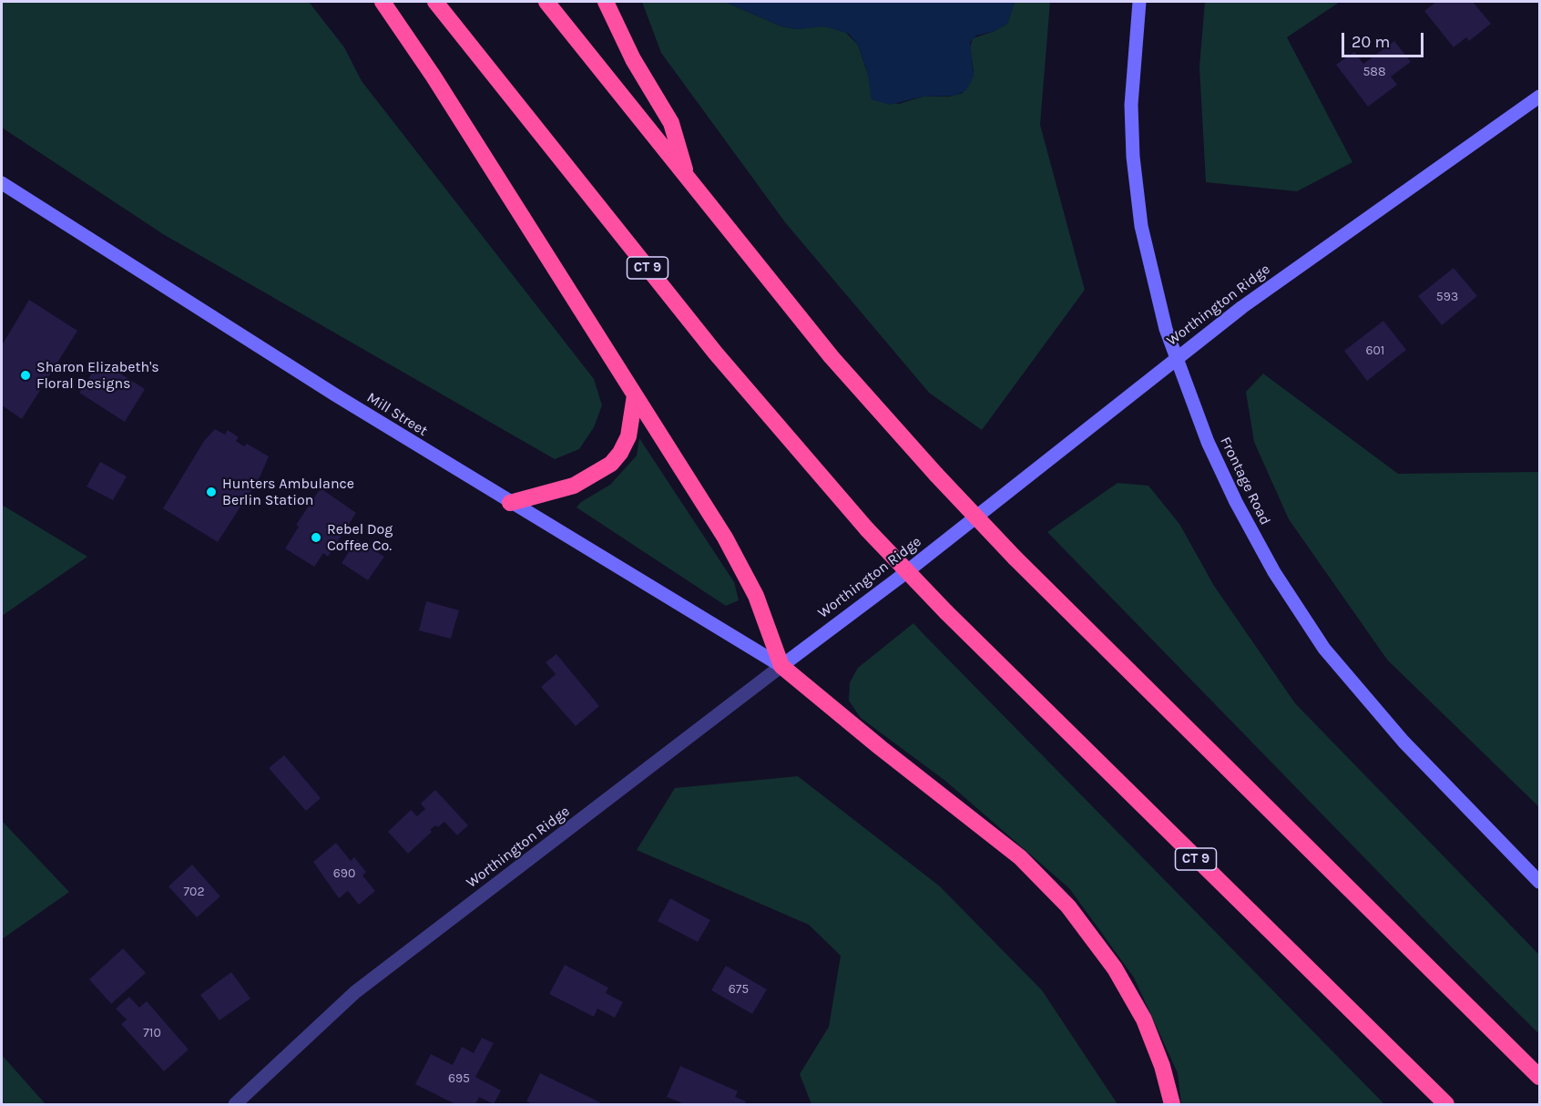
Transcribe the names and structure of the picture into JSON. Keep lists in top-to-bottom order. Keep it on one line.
{"streets":{"highway":["CT 9"],"main road":["Worthington Ridge","Mill Street","Frontage Road"]},"crossings":[["Worthington Ridge","Mill Street"],["Worthington Ridge","Frontage Road"]],"places":["Sharon Elizabeth's Floral Designs","Hunters Ambulance Berlin Station","Rebel Dog Coffee Co."],"house_numbers":["588","593","601","690","702","675","710","695"],"scale_bar":"20 m"}
